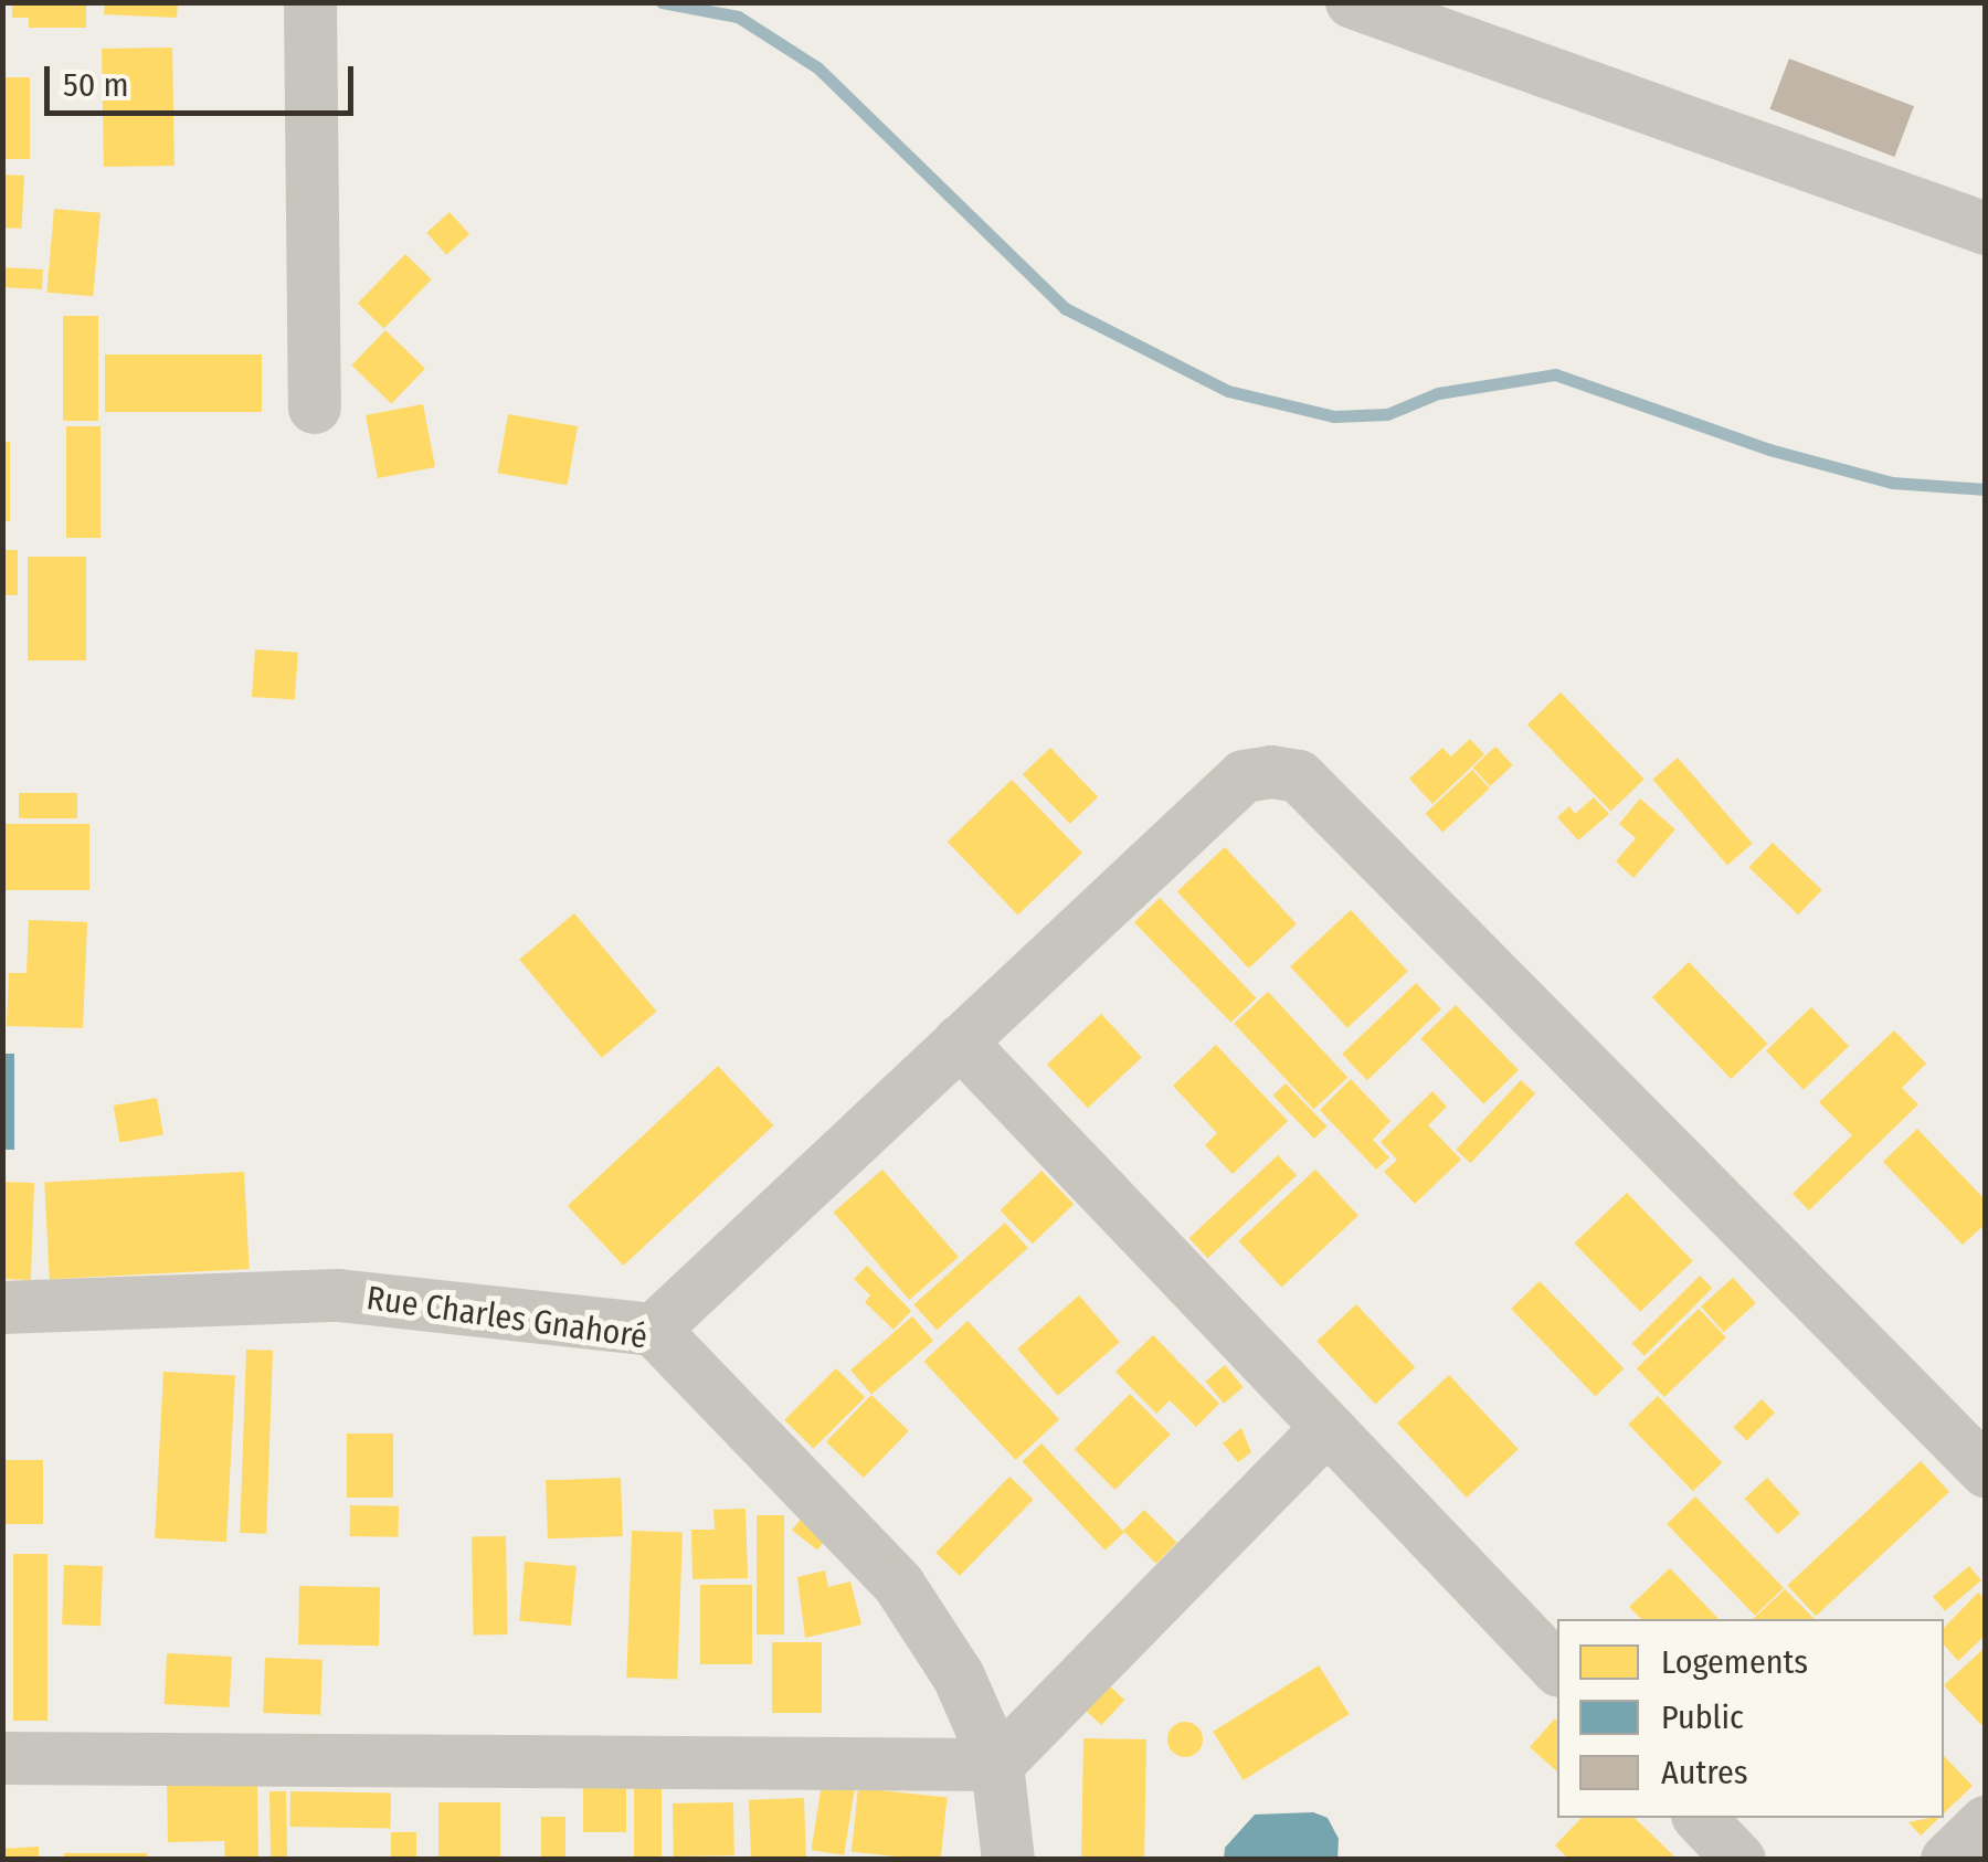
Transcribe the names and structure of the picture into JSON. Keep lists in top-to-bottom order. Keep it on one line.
{"streets":{"street":["Rue Charles Gnahoré"]},"legend":["Logements","Public","Autres"],"scale_bar":"50 m"}
